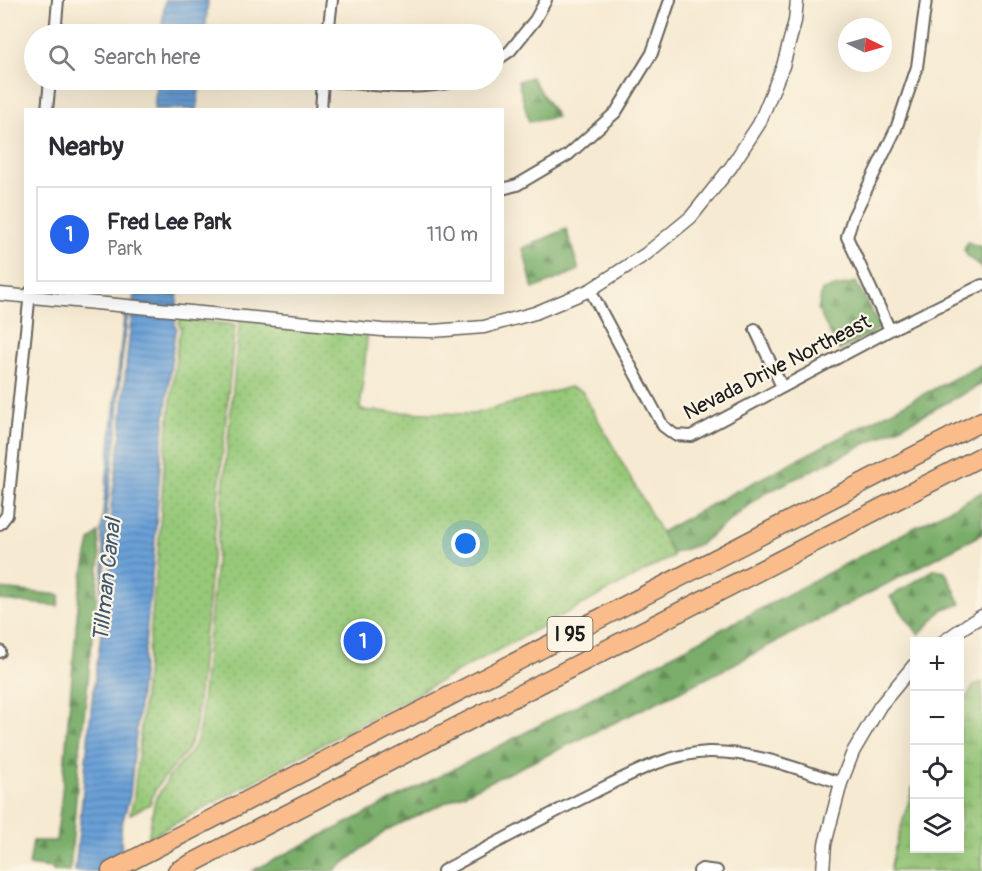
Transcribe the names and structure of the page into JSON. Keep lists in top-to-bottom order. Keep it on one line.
{"streets":{"highway":["I 95"],"street":["Nevada Drive Northeast"]},"water":["Tillman Canal"],"north":"right","page":{"search":"Search here","heading":"Nearby","list":[{"mark":"1","name":"Fred Lee Park","note":"Park","value":"110 m"}],"pins":"1","map_buttons":["+","−"]}}
